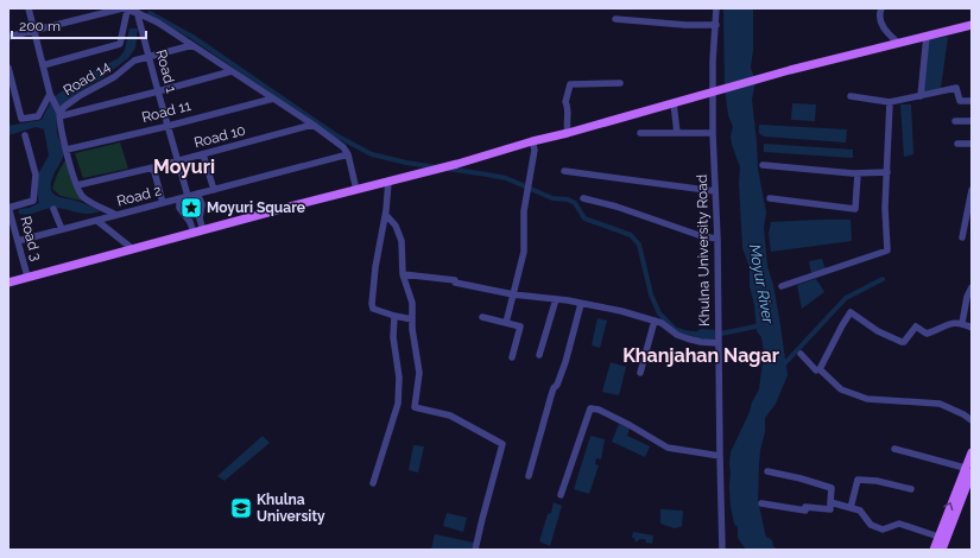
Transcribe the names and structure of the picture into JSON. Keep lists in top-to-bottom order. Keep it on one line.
{"streets":{"street":["Road 1","Road 14","Road 11","Road 10","Road 2","Road 3","Khulna University Road"]},"crossings":[["Road 1","Road 14"],["Road 1","Road 11"],["Road 1","Road 10"],["Road 1","Road 2"],["Road 14","Road 11"],["Road 14","Road 10"],["Road 14","Road 2"],["Road 2","Road 3"]],"districts":["Moyuri","Khanjahan Nagar"],"water":["Moyur River"],"places":{"place":["Moyuri Square"],"school or university":["Khulna University"]},"scale_bar":"200 m"}
